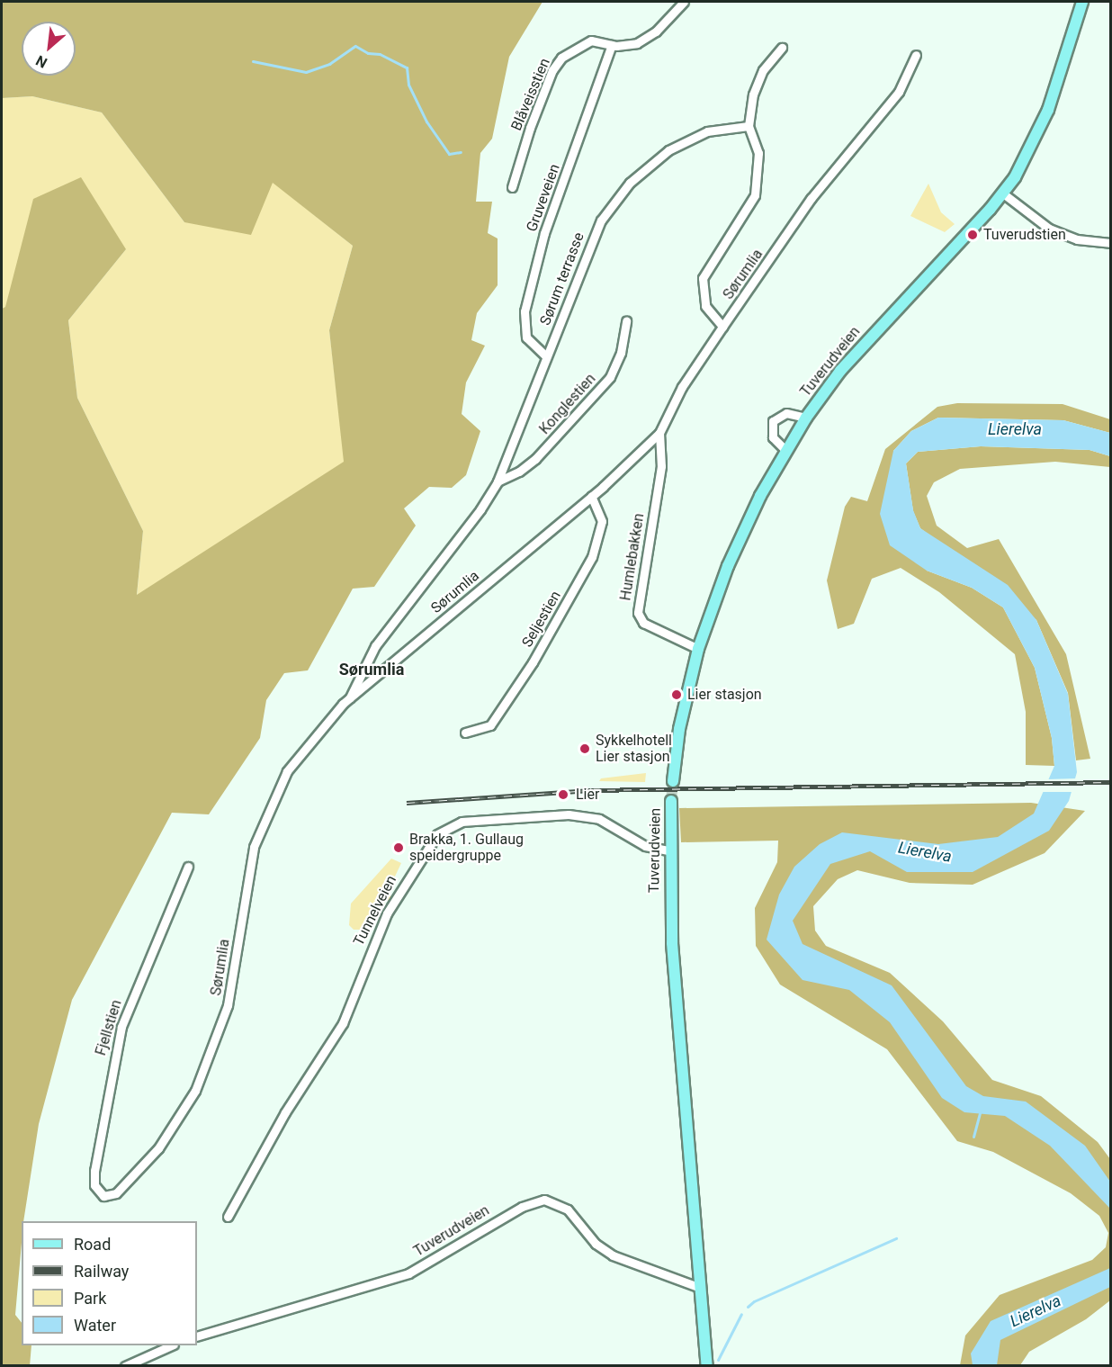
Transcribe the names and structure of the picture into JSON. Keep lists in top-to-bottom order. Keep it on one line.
{"streets":{"main road":["Tuverudveien"],"street":["Blåveisstien","Gruveveien","Sørumlia","Sørum terrasse","Konglestien","Humlebakken","Seljestien","Tunnelveien","Fjellstien"]},"crossings":[["Blåveisstien","Gruveveien"],["Gruveveien","Sørum terrasse"],["Sørumlia","Sørum terrasse"],["Sørumlia","Humlebakken"],["Sørumlia","Seljestien"],["Sørumlia","Fjellstien"],["Sørum terrasse","Konglestien"],["Tuverudveien","Humlebakken"],["Tuverudveien","Tunnelveien"]],"districts":["Sørumlia"],"water":["Lierelva"],"places":["Tuverudstien","Lier stasjon","Sykkelhotell Lier stasjon","Lier","Brakka, 1. Gullaug speidergruppe"],"legend":["Road","Railway","Park","Water"],"north":"bottom left"}
